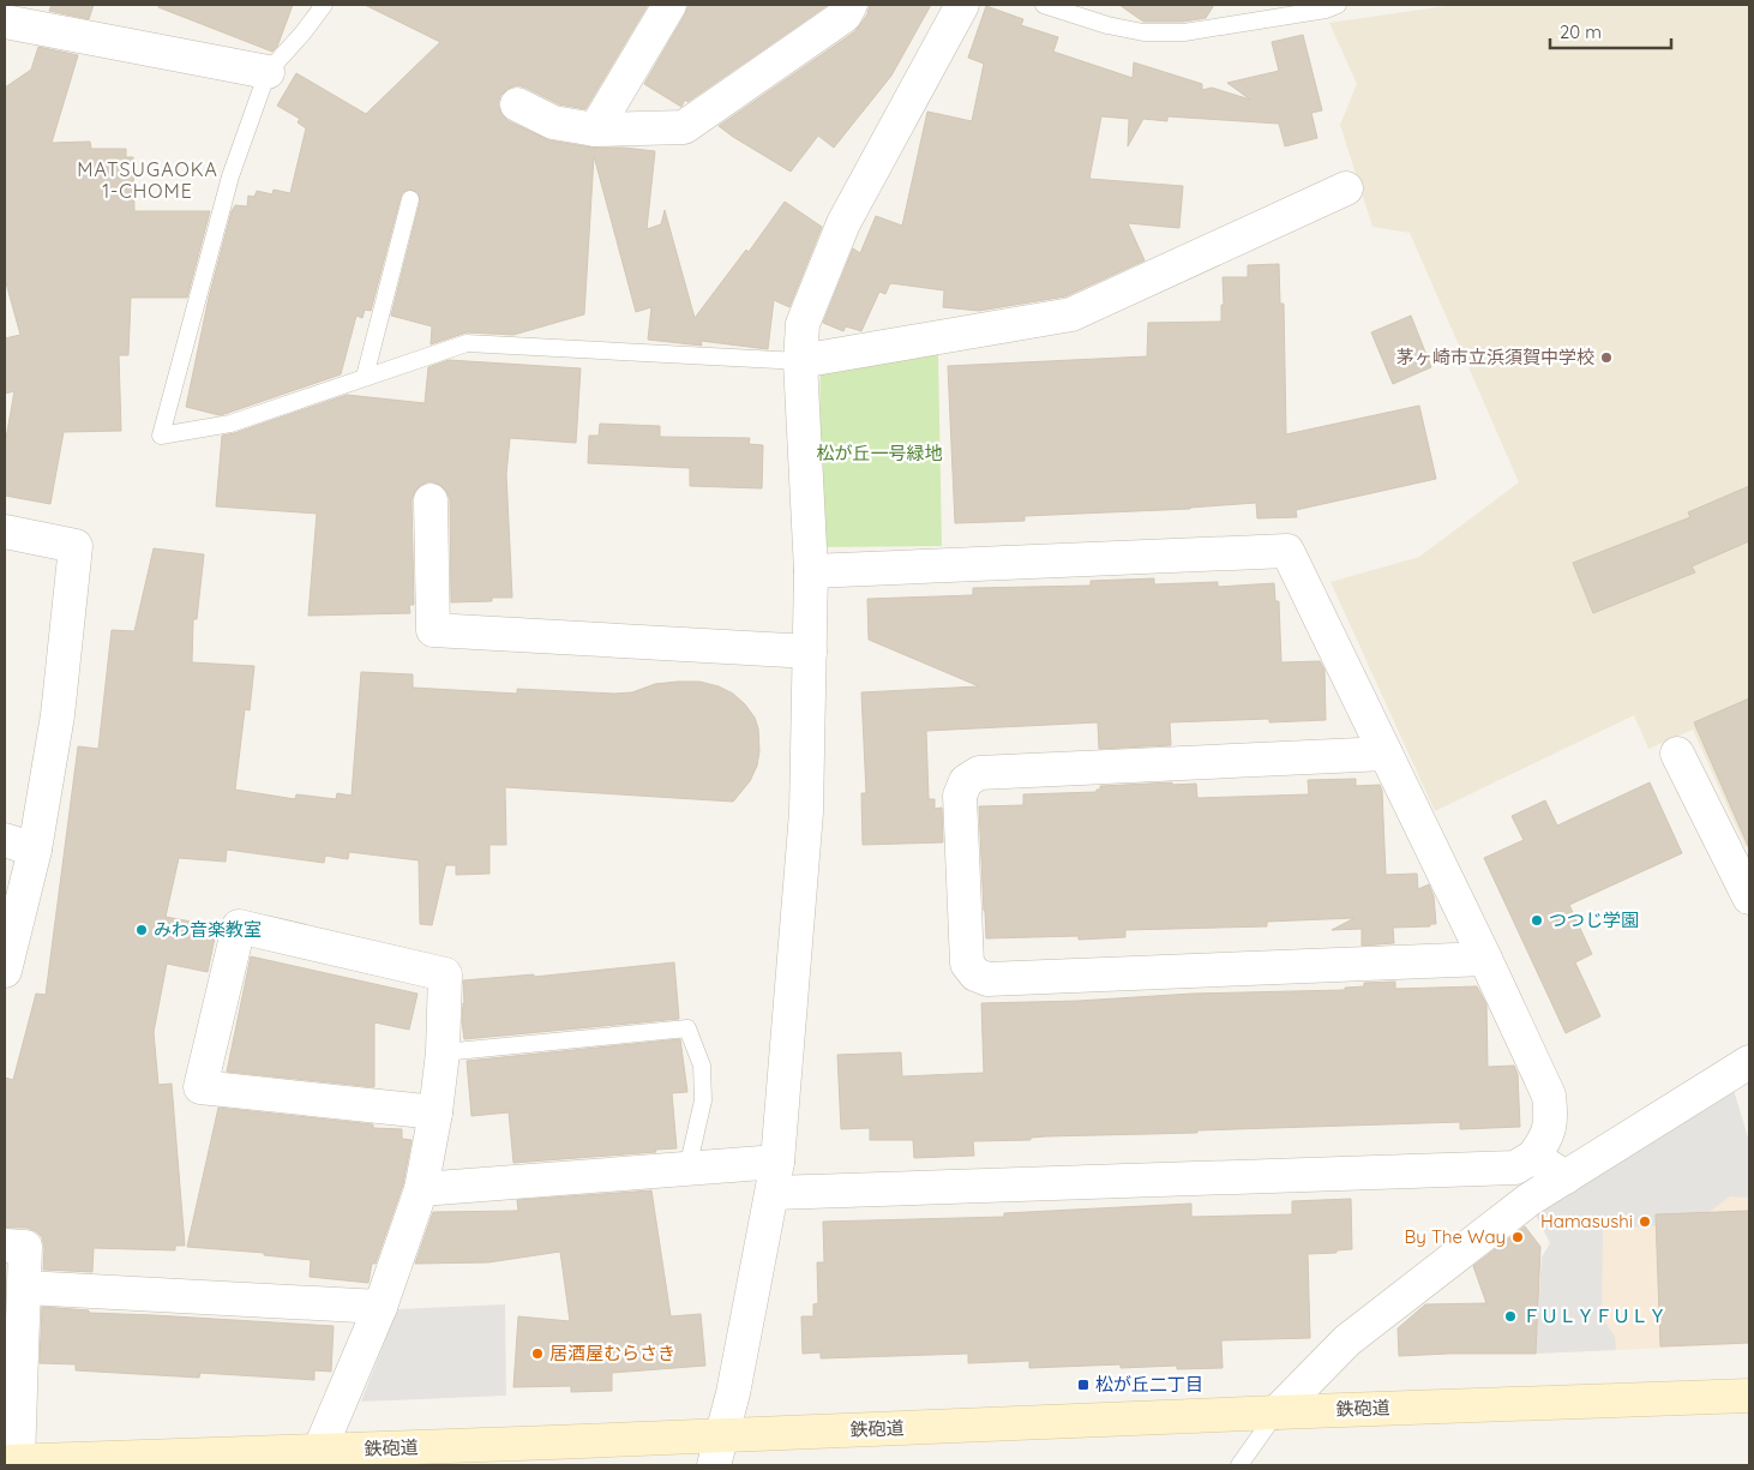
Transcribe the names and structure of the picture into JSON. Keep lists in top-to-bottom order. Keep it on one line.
{"streets":{"street":["鉄砲道"]},"districts":["MATSUGAOKA 1-CHOME"],"parks":["松が丘一号緑地"],"places":{"other":["茅ヶ崎市立浜須賀中学校","つつじ学園","みわ音楽教室","Hamasushi","By The Way","ＦＵＬＹＦＵＬＹ","居酒屋むらさき"],"transit":["松が丘二丁目"]},"scale_bar":"20 m"}
